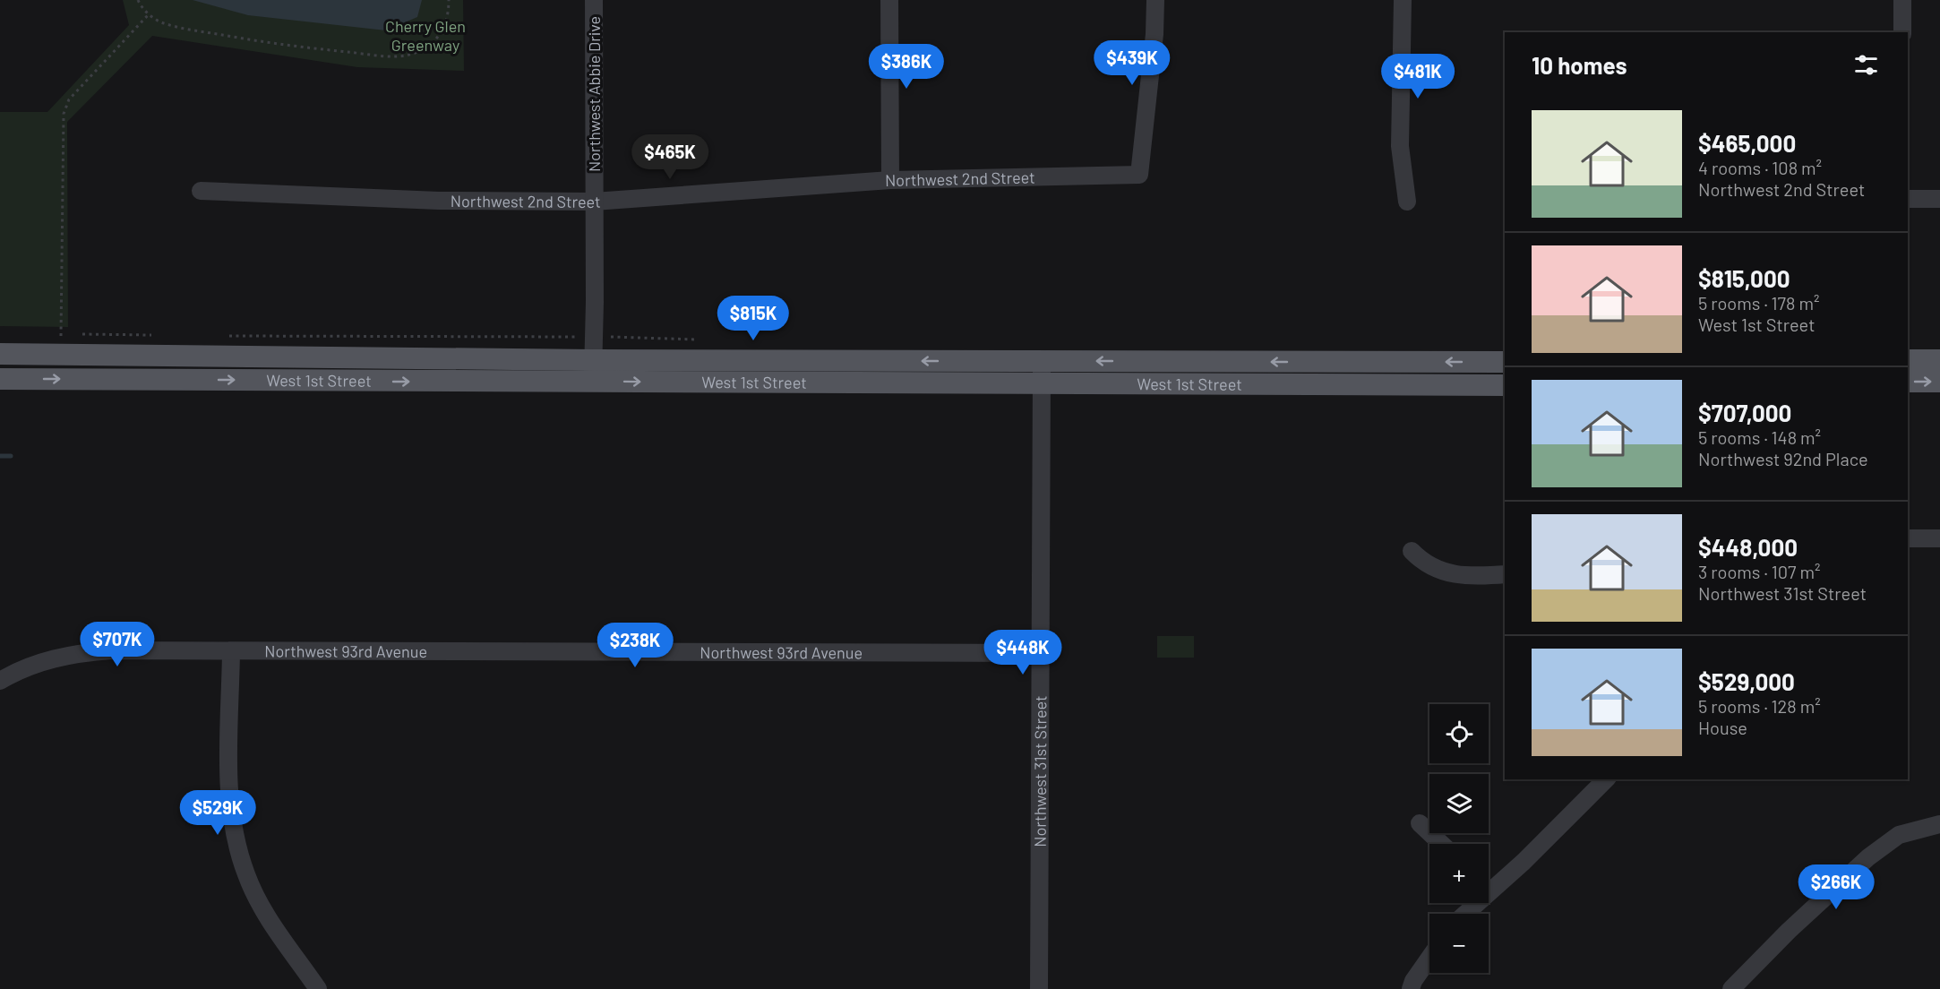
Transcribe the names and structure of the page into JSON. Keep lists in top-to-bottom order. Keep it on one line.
{"streets":{"main road":["West 1st Street"],"street":["Northwest Abbie Drive","Northwest 2nd Street","Northwest 93rd Avenue","Northwest 31st Street"]},"crossings":[["Northwest Abbie Drive","Northwest 2nd Street"],["Northwest Abbie Drive","West 1st Street"],["West 1st Street","Northwest 31st Street"],["Northwest 93rd Avenue","Northwest 31st Street"]],"parks":["Cherry Glen Greenway"],"page":{"heading":"10 homes","price":["$439K","$386K","$481K","$465K","$815K","$707K","$238K","$448K","$529K","$266K"],"list":[{"name":"$465,000","note":"4 rooms · 108 m² · Northwest 2nd Street"},{"name":"$815,000","note":"5 rooms · 178 m² · West 1st Street"},{"name":"$707,000","note":"5 rooms · 148 m² · Northwest 92nd Place"},{"name":"$448,000","note":"3 rooms · 107 m² · Northwest 31st Street"},{"name":"$529,000","note":"5 rooms · 128 m² · House"}],"map_buttons":["+","−"]}}
